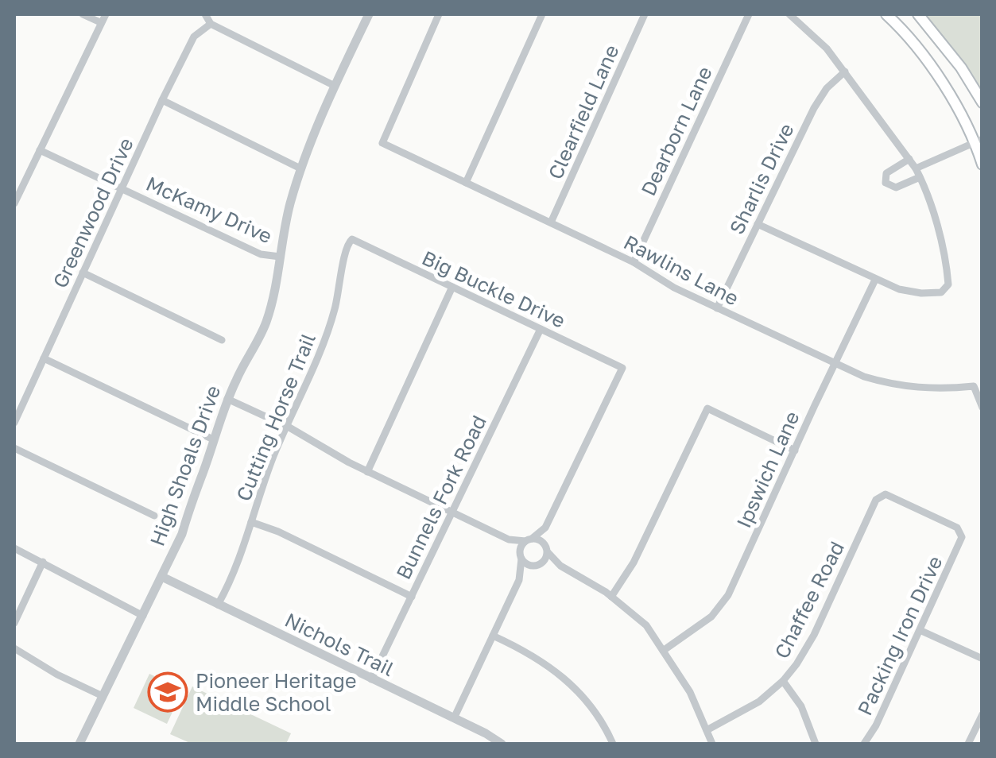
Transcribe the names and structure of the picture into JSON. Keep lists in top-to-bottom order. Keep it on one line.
{"streets":{"street":["Clearfield Lane","Dearborn Lane","Sharlis Drive","McKamy Drive","Greenwood Drive","Rawlins Lane","Big Buckle Drive","Cutting Horse Trail","High Shoals Drive","Ipswich Lane","Bunnels Fork Road","Chaffee Road","Packing Iron Drive","Nichols Trail"]},"crossings":[["Clearfield Lane","Rawlins Lane"],["Dearborn Lane","Rawlins Lane"],["Sharlis Drive","Rawlins Lane"],["McKamy Drive","Greenwood Drive"],["McKamy Drive","High Shoals Drive"],["Rawlins Lane","Ipswich Lane"],["Big Buckle Drive","Cutting Horse Trail"],["Big Buckle Drive","Bunnels Fork Road"],["Cutting Horse Trail","Nichols Trail"],["High Shoals Drive","Nichols Trail"],["Bunnels Fork Road","Nichols Trail"],["Chaffee Road","Packing Iron Drive"]],"places":{"school or university":["Pioneer Heritage Middle School"]}}
